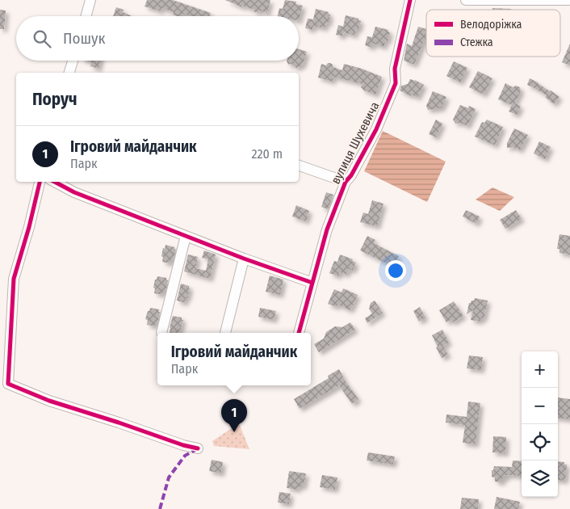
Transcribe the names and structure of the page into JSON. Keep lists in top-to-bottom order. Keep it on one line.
{"streets":{"street":["вулиця Шухевича"]},"legend":["Велодоріжка","Стежка"],"page":{"search":"Пошук","heading":"Поруч","list":[{"mark":"1","name":"Ігровий майданчик","note":"Парк","value":"220 m"}],"popup":["Ігровий майданчик","Парк"],"map_buttons":["+","−"],"pins":"1"}}
